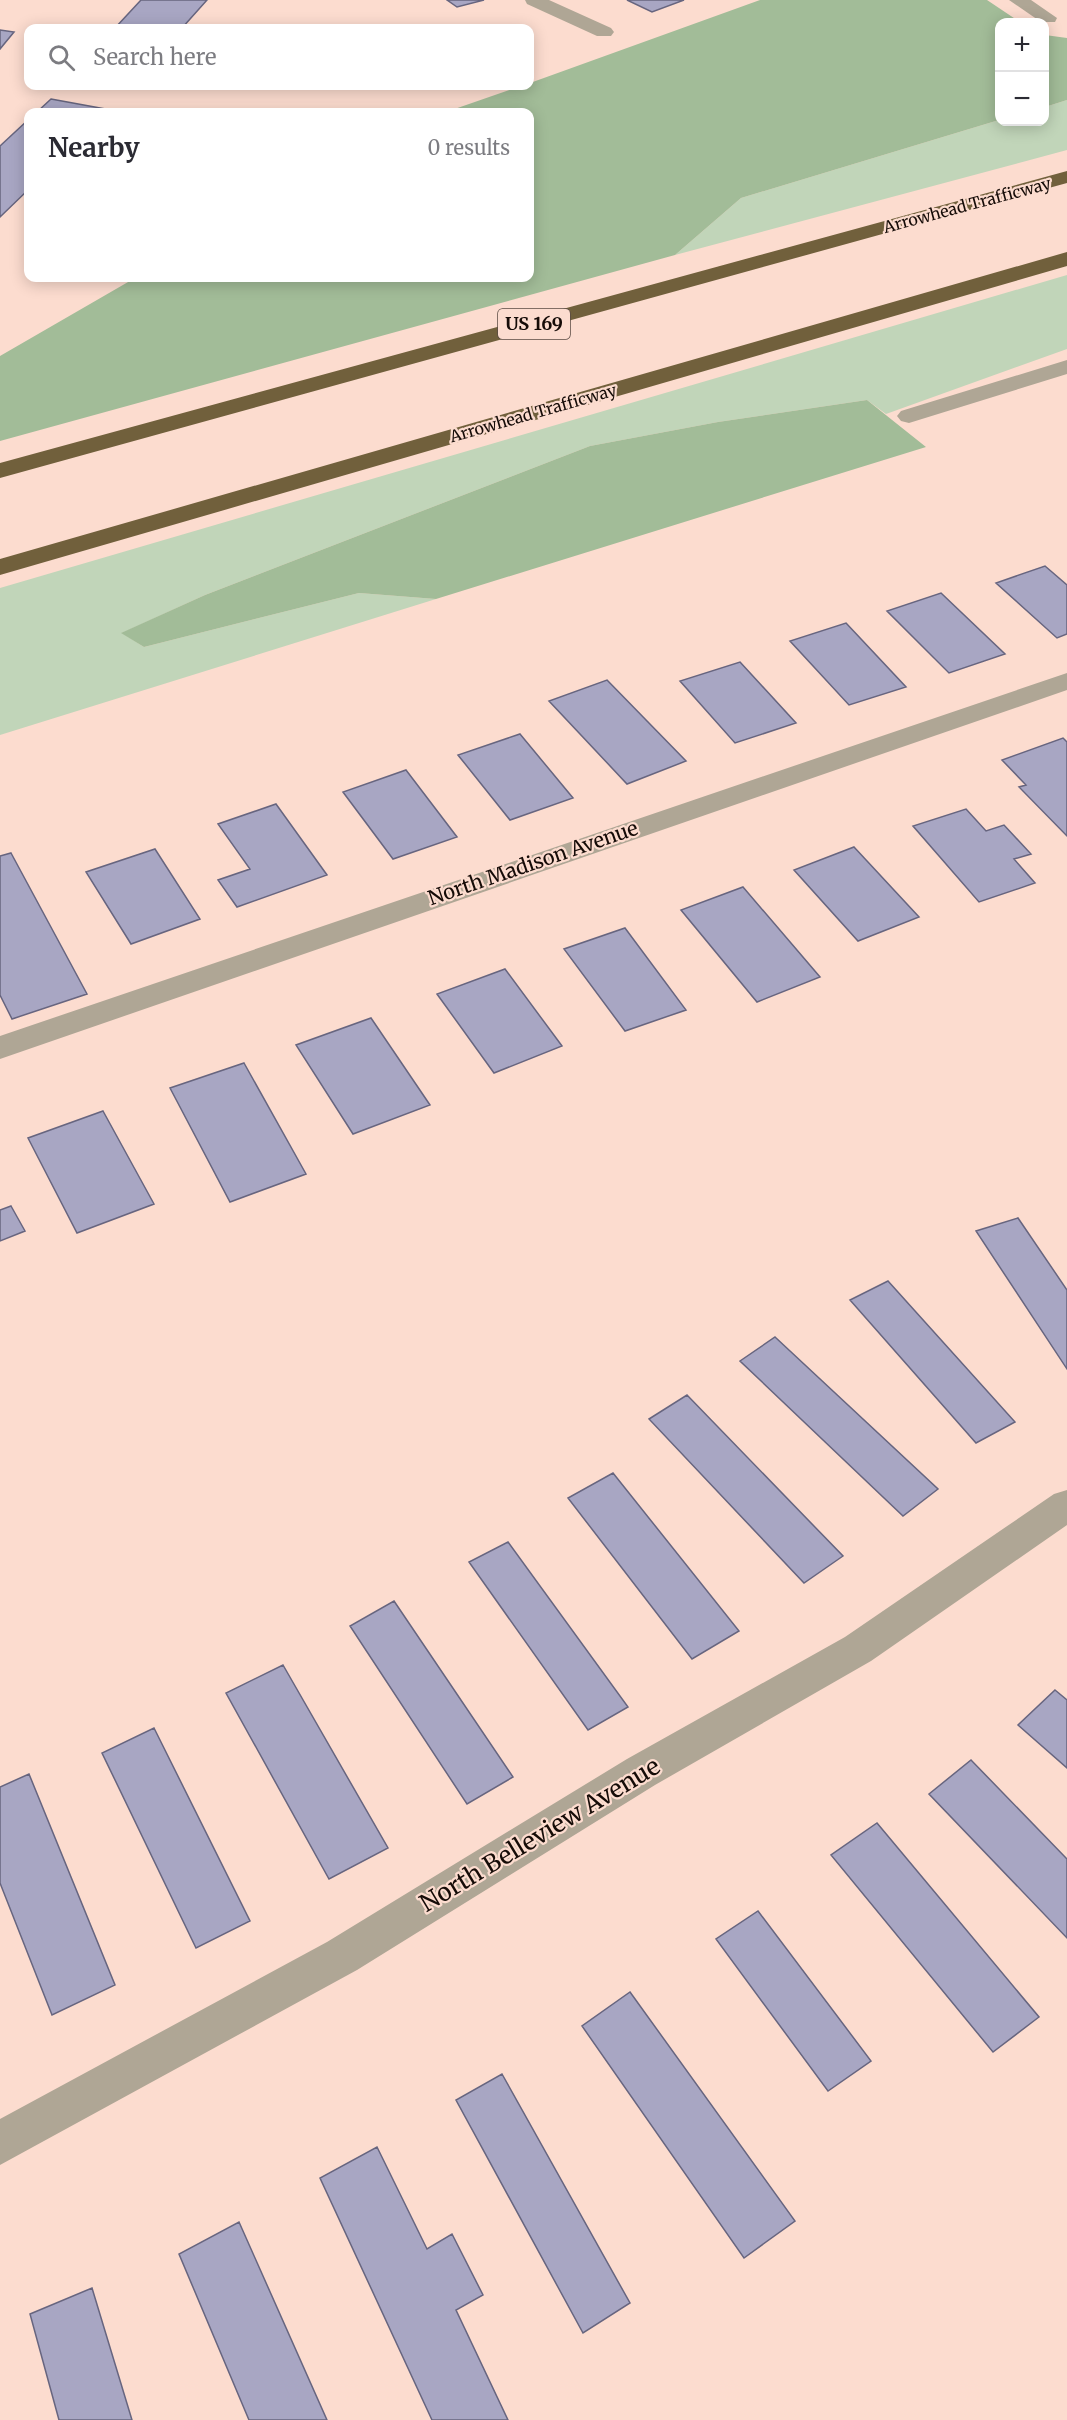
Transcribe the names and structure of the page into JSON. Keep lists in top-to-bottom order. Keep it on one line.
{"streets":{"highway":["Arrowhead Trafficway","US 169"],"street":["North Madison Avenue","North Belleview Avenue"]},"page":{"map_buttons":["+","−"],"search":"Search here","heading":["Nearby","0 results"]}}
